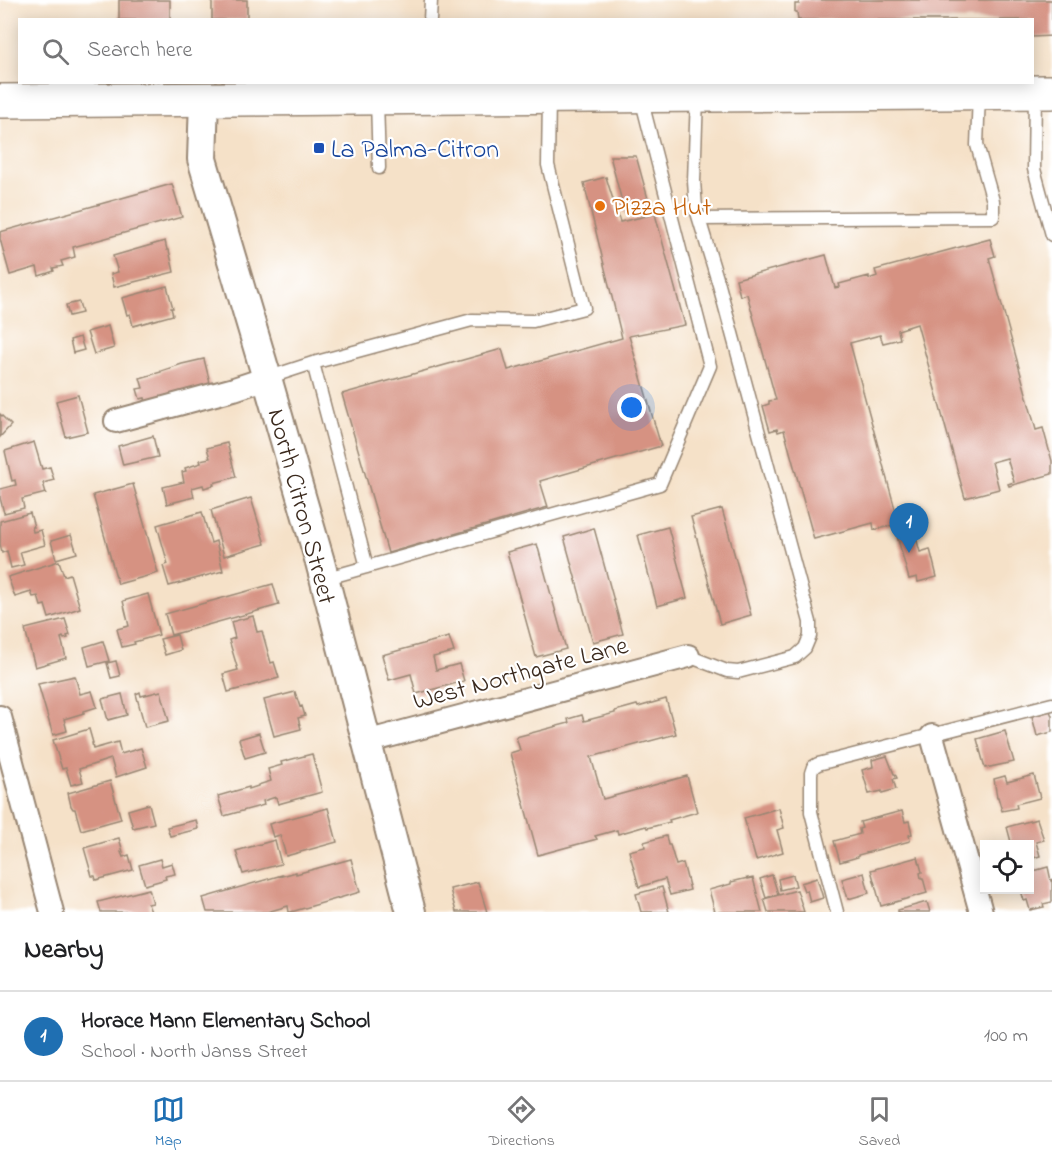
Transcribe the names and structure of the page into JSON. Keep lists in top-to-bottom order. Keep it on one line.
{"streets":{"street":["North Citron Street","West Northgate Lane"]},"crossings":[["North Citron Street","West Northgate Lane"]],"places":{"transit":["La Palma-Citron"],"other":["Pizza Hut"]},"page":{"search":"Search here","pins":"1","heading":"Nearby","list":[{"mark":"1","name":"Horace Mann Elementary School","note":"School · North Janss Street","value":"100 m"}],"nav":["Map","Directions","Saved"]}}
